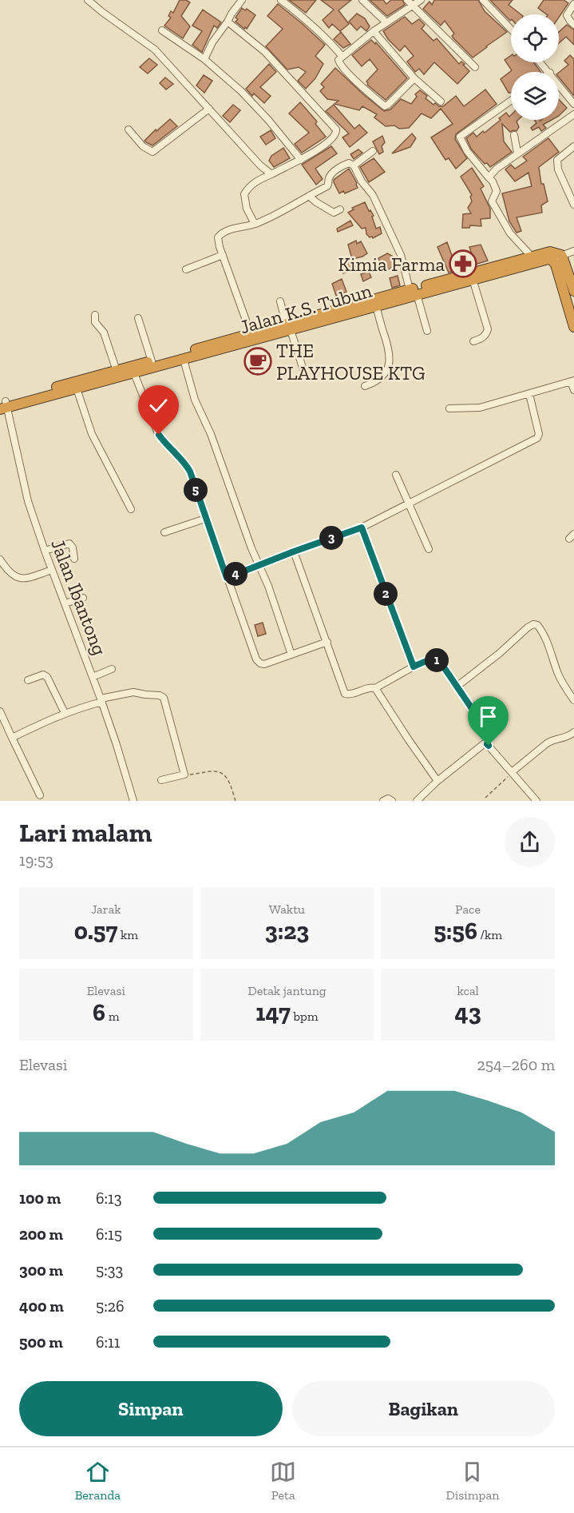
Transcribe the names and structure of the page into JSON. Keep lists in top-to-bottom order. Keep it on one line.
{"streets":{"highway":["Jalan K.S. Tubun"],"street":["Jalan Ibantong"]},"crossings":[["Jalan K.S. Tubun","Jalan Ibantong"]],"places":{"pharmacy":["Kimia Farma"],"cafe":["THE PLAYHOUSE KTG"]},"page":{"pins":["5","3","4","2","1"],"heading":["Lari malam","19:53"],"stats":[["Jarak","0.57 km"],["Waktu","3:23"],["Pace","5:56 /km"],["Elevasi","6 m"],["Detak jantung","147 bpm"],["kcal","43"]],"chart":["Elevasi","254–260 m"],"list":[{"name":"100 m","note":"6:13"},{"name":"200 m","note":"6:15"},{"name":"300 m","note":"5:33"},{"name":"400 m","note":"5:26"},{"name":"500 m","note":"6:11"}],"buttons":["Simpan","Bagikan"],"tabs":["Beranda","Peta","Disimpan"]}}
